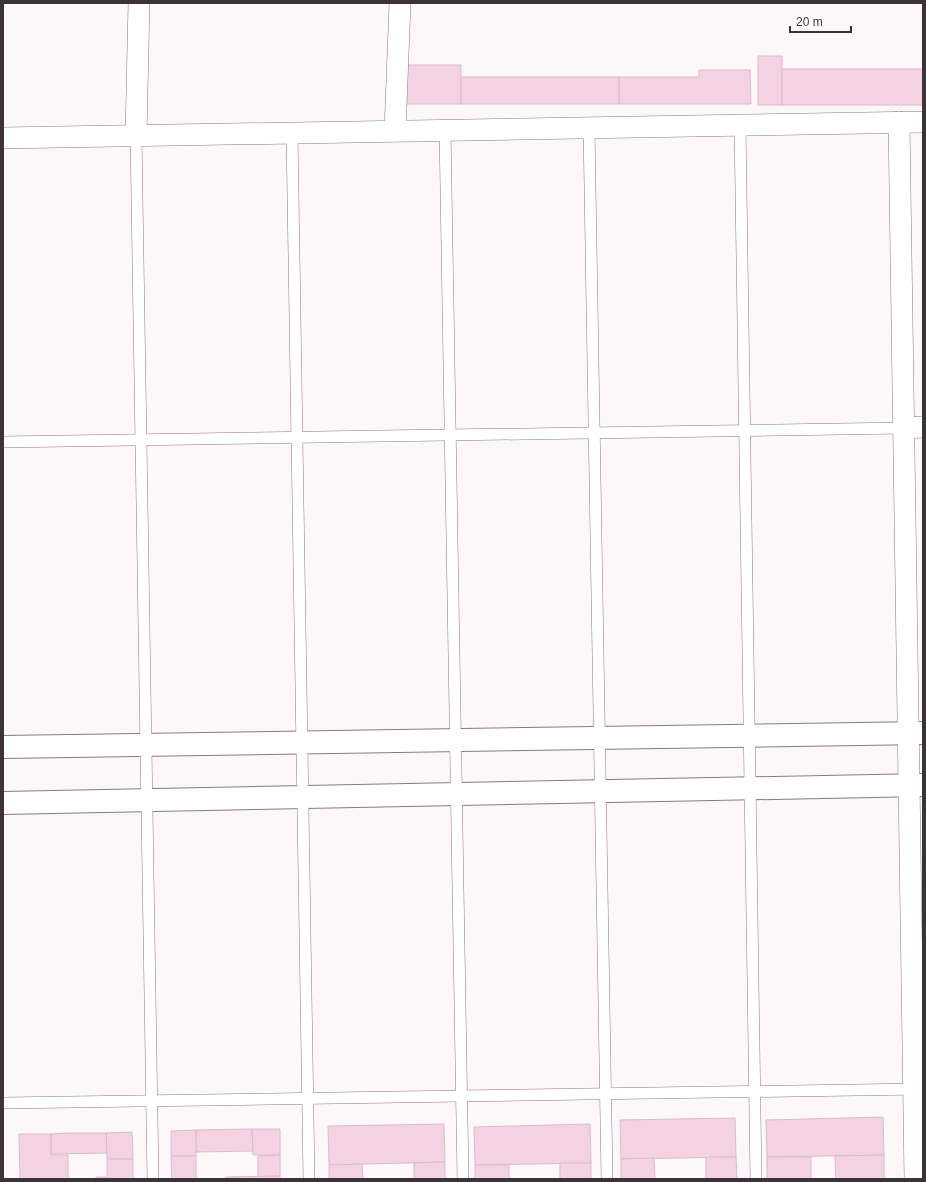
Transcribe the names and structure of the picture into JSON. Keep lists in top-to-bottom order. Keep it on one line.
{"scale_bar":"20 m"}
